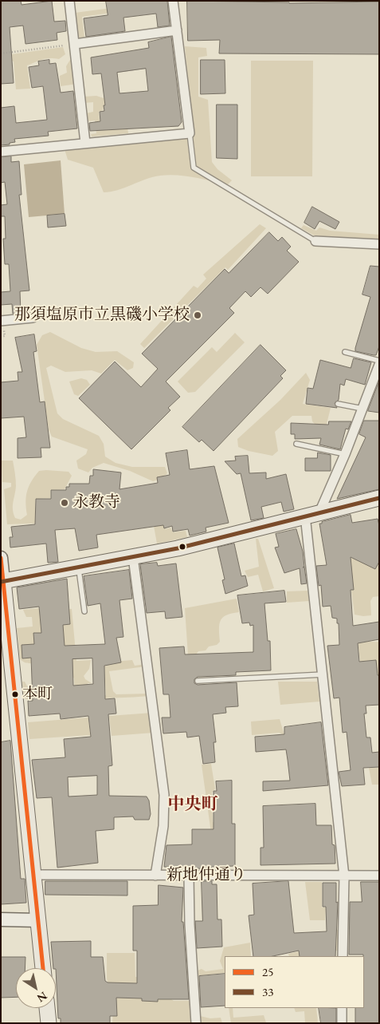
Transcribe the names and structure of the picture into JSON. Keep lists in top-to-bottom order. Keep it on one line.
{"streets":{"street":["新地仲通り"]},"districts":["中央町"],"places":["那須塩原市立黒磯小学校","永教寺","本町"],"lines":["transit line 33","transit line 25"],"legend":["25","33"],"north":"bottom right"}
